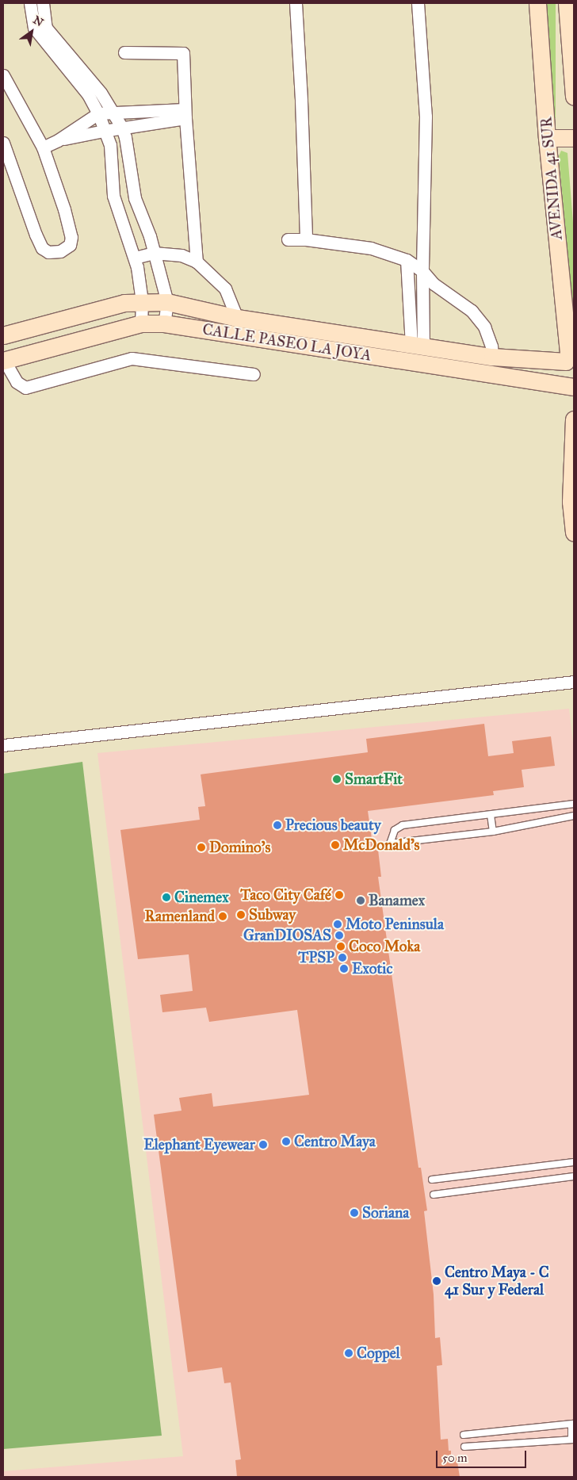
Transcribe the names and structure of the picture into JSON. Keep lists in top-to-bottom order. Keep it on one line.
{"streets":{"main road":["AVENIDA 41 SUR","CALLE PASEO LA JOYA"]},"crossings":[["AVENIDA 41 SUR","CALLE PASEO LA JOYA"]],"places":["SmartFit","Precious beauty","McDonald's","Domino's","Taco City Café","Cinemex","Banamex","Subway","Ramenland","Moto Peninsula","GranDIOSAS","Coco Moka","TPSP","Exotic","Centro Maya","Elephant Eyewear","Soriana","Centro Maya - C 41 Sur y Federal","Coppel"],"scale_bar":"50 m","north":"top right"}
